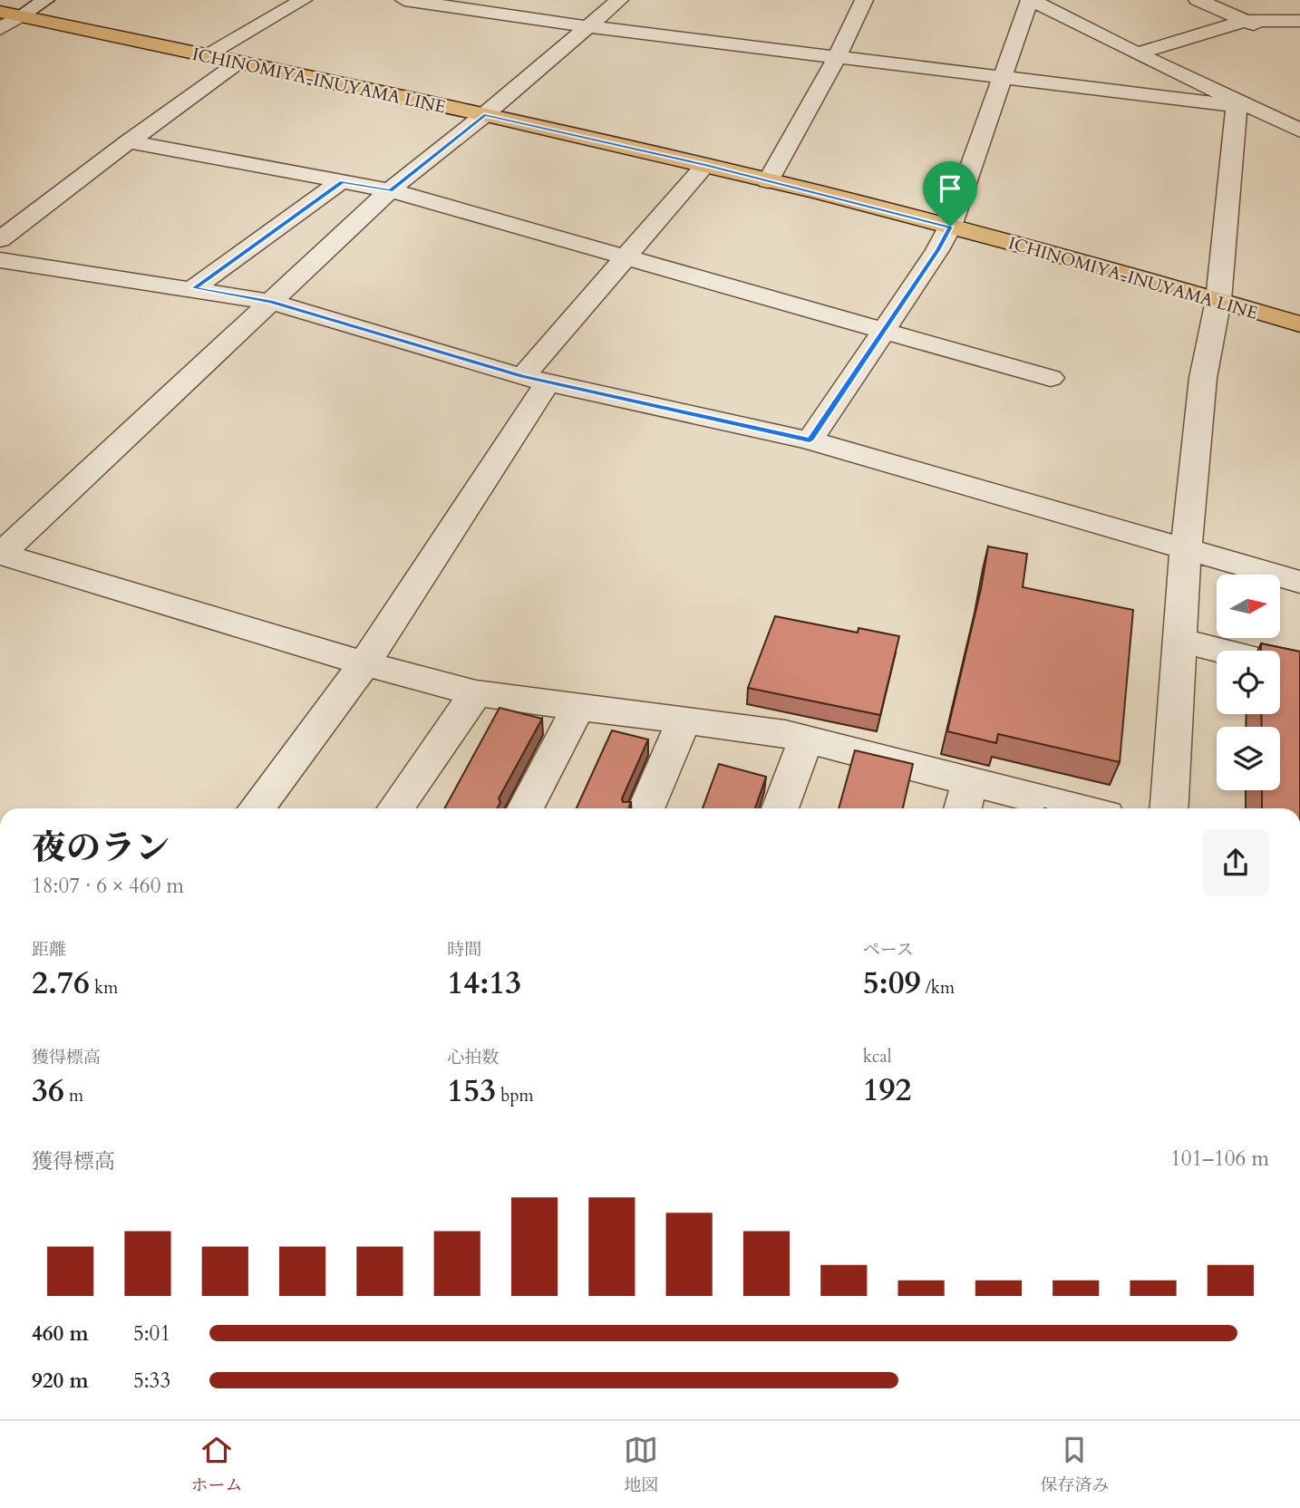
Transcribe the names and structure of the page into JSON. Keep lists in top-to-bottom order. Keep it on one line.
{"streets":{"main road":["ICHINOMIYA-INUYAMA LINE"]},"north":"right","page":{"heading":["夜のラン","18:07 · 6 × 460 m"],"stats":[["距離","2.76 km"],["時間","14:13"],["ペース","5:09 /km"],["獲得標高","36 m"],["心拍数","153 bpm"],["kcal","192"]],"chart":["獲得標高","101–106 m"],"list":[{"name":"460 m","note":"5:01"},{"name":"920 m","note":"5:33"}],"tabs":["ホーム","地図","保存済み"]}}
